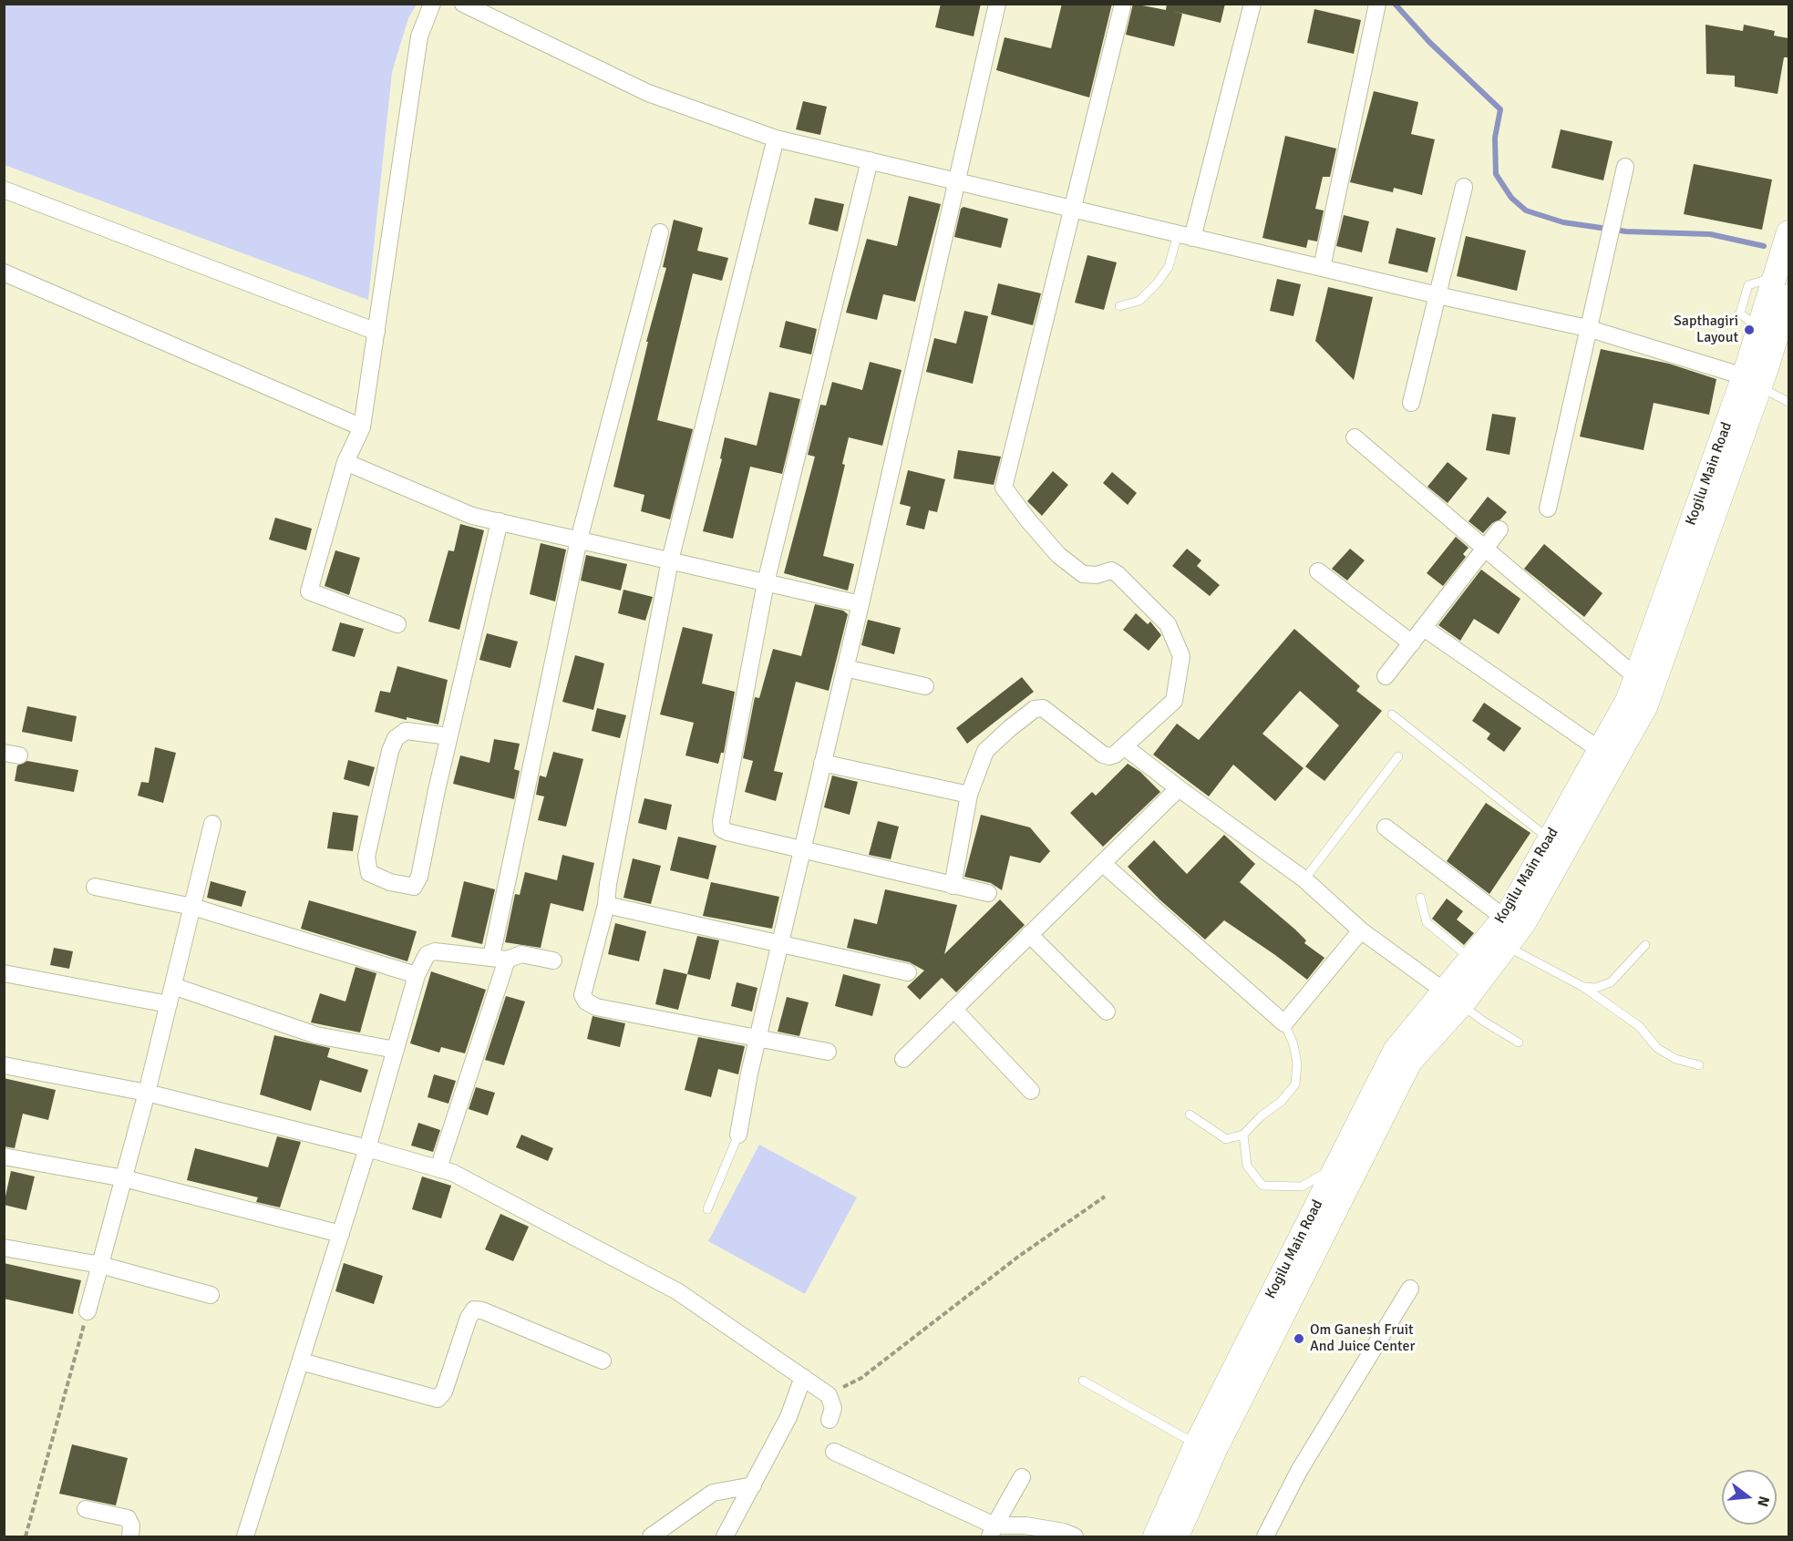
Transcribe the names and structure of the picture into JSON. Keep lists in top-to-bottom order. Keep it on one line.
{"streets":{"main road":["Kogilu Main Road"]},"places":["Sapthagiri Layout","Om Ganesh Fruit And Juice Center"],"north":"right"}
